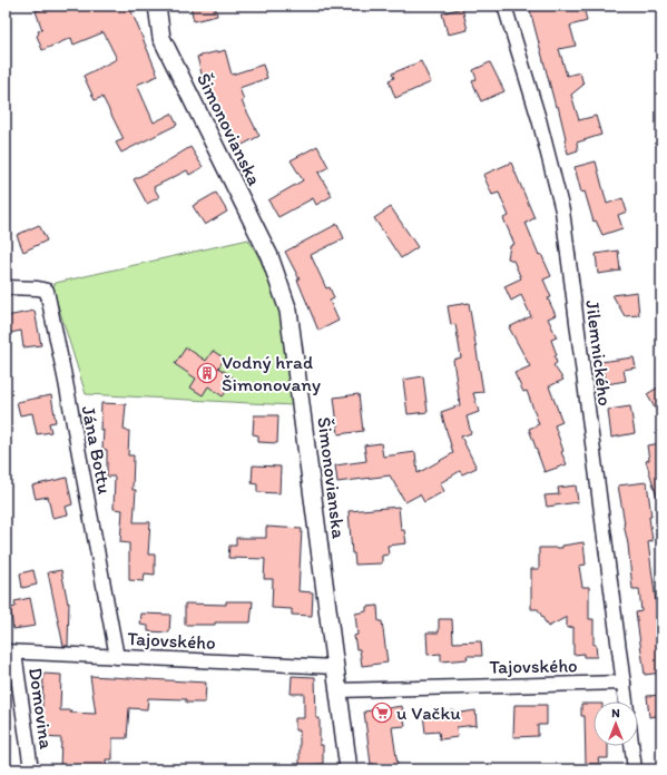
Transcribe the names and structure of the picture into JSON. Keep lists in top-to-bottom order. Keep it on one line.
{"streets":{"street":["Šimonovianska","Jilemnického","Jána Bottu","Tajovského","Domovina"]},"crossings":[["Šimonovianska","Tajovského"],["Jilemnického","Tajovského"],["Jána Bottu","Tajovského"],["Tajovského","Domovina"]],"places":{"building":["Vodný hrad Šimonovany"],"supermarket":["u Vačku"]},"north":"top"}
